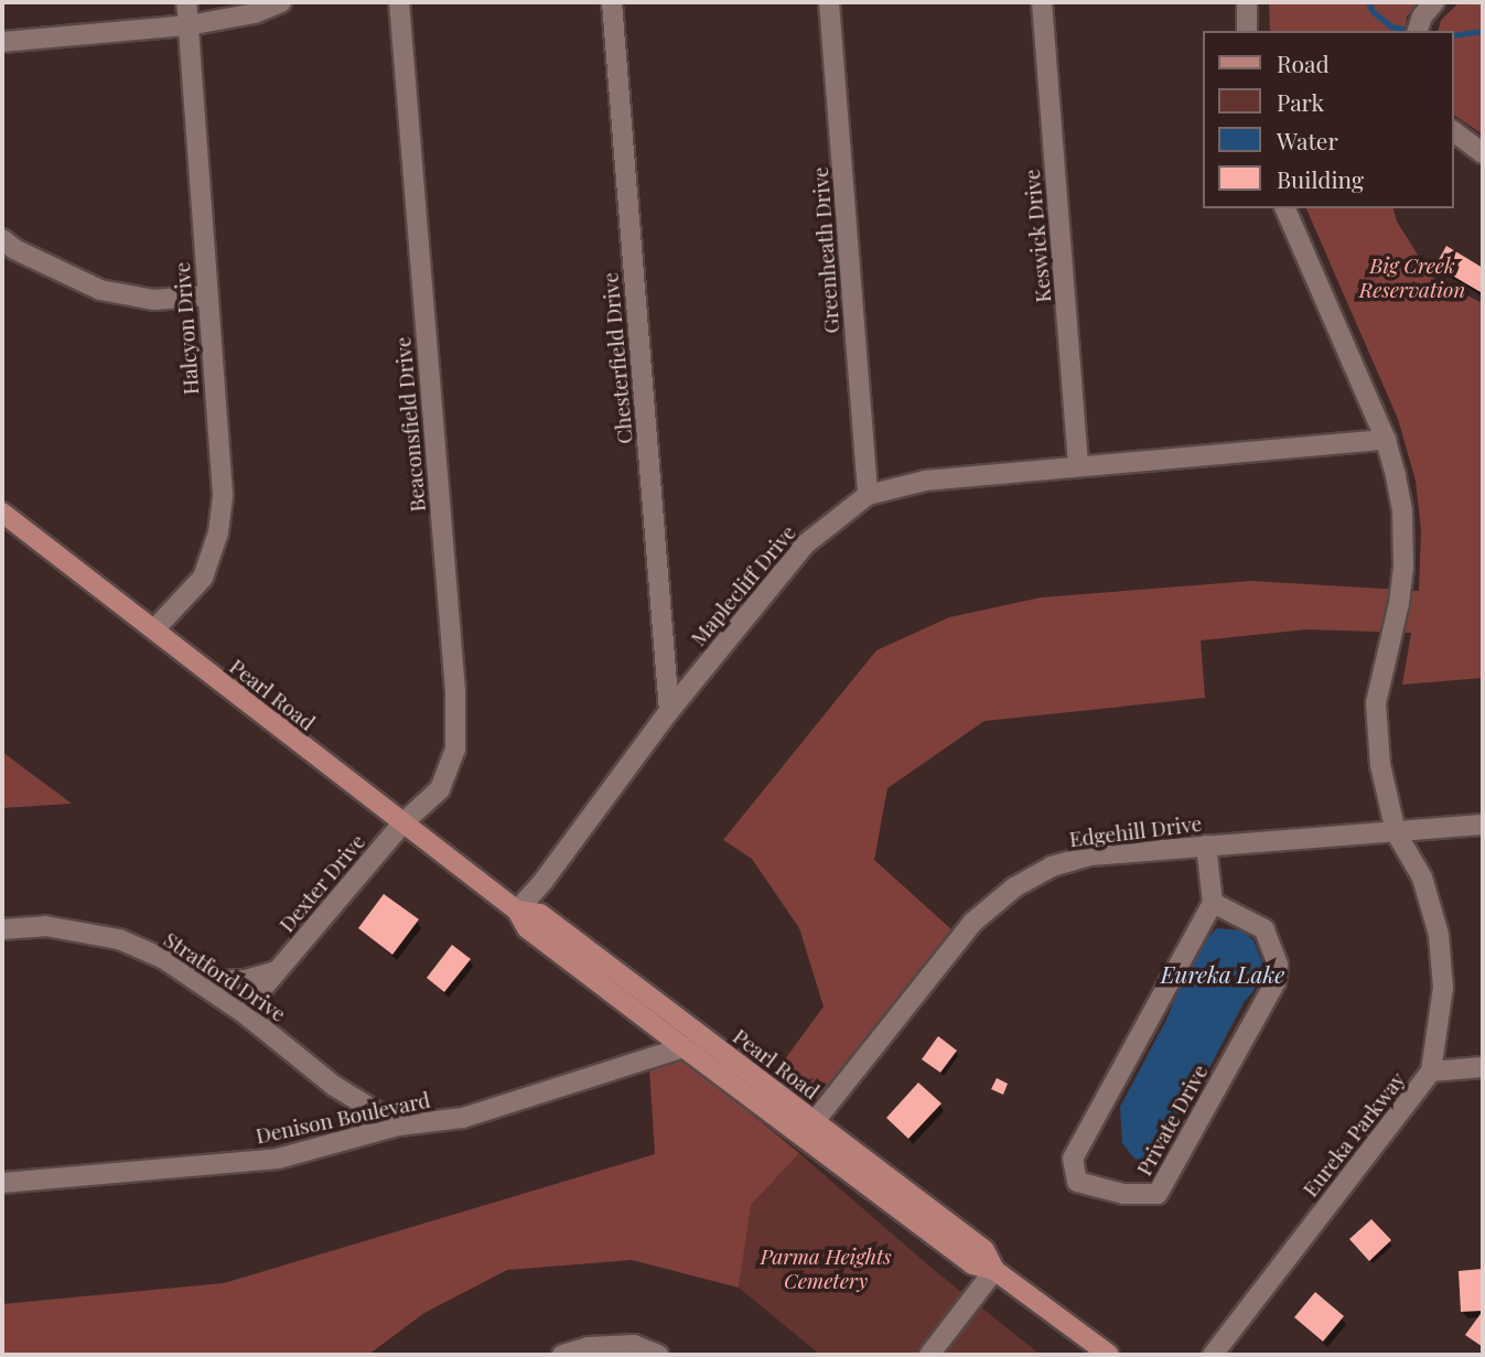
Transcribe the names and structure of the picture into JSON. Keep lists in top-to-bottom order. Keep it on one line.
{"streets":{"main road":["Pearl Road"],"street":["Keswick Drive","Greenheath Drive","Halcyon Drive","Chesterfield Drive","Beaconsfield Drive","Maplecliff Drive","Edgehill Drive","Dexter Drive","Stratford Drive","Denison Boulevard","Private Drive","Eureka Parkway"]},"crossings":[["Keswick Drive","Maplecliff Drive"],["Greenheath Drive","Maplecliff Drive"],["Halcyon Drive","Pearl Road"],["Chesterfield Drive","Maplecliff Drive"],["Beaconsfield Drive","Pearl Road"],["Beaconsfield Drive","Dexter Drive"],["Maplecliff Drive","Pearl Road"],["Maplecliff Drive","Eureka Parkway"],["Pearl Road","Edgehill Drive"],["Pearl Road","Dexter Drive"],["Pearl Road","Denison Boulevard"],["Edgehill Drive","Eureka Parkway"],["Dexter Drive","Stratford Drive"],["Stratford Drive","Denison Boulevard"]],"water":["Eureka Lake"],"parks":["Big Creek Reservation","Parma Heights Cemetery"],"legend":["Road","Park","Water","Building"]}
